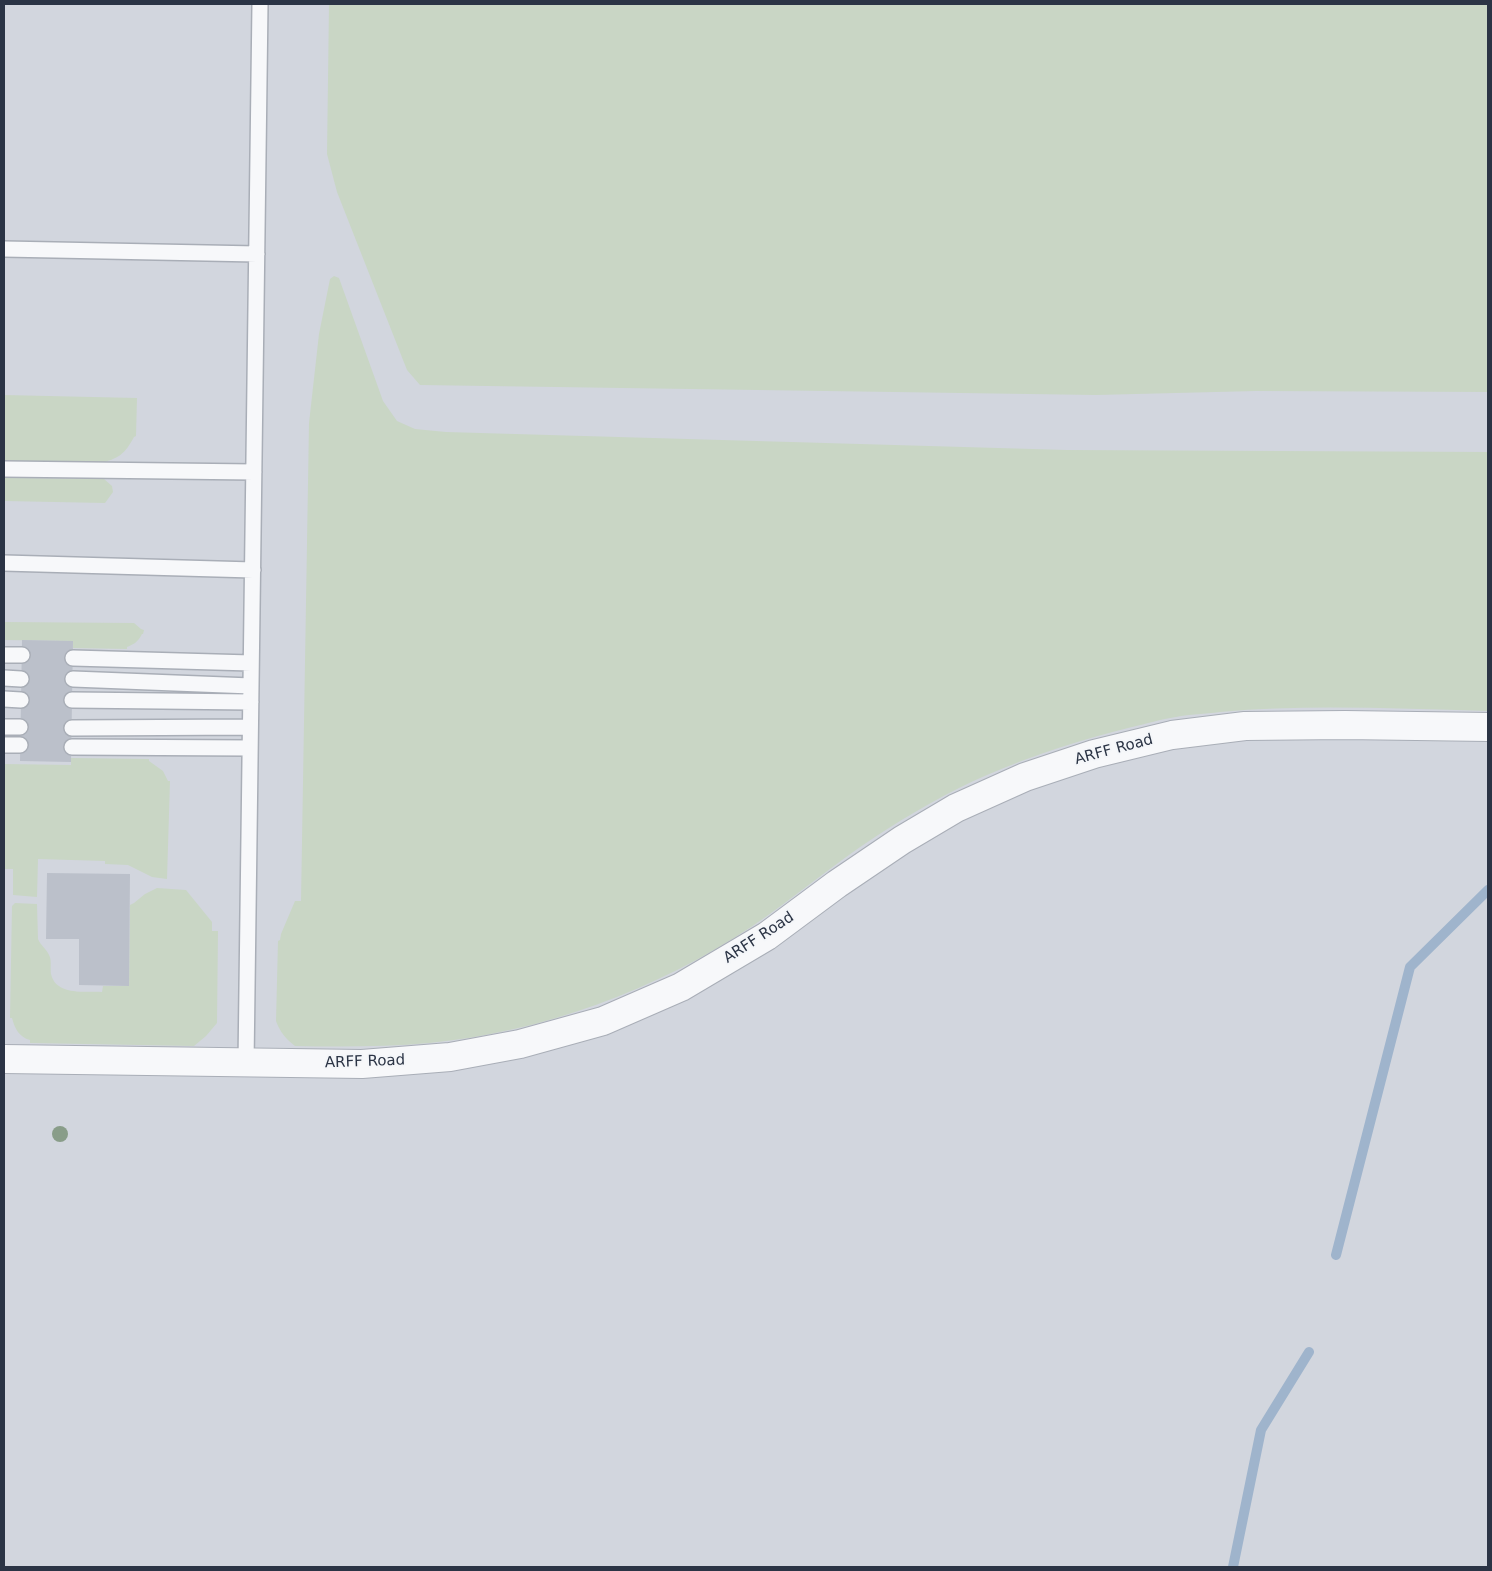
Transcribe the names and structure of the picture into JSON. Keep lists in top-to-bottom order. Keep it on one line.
{"streets":{"street":["ARFF Road"]}}
